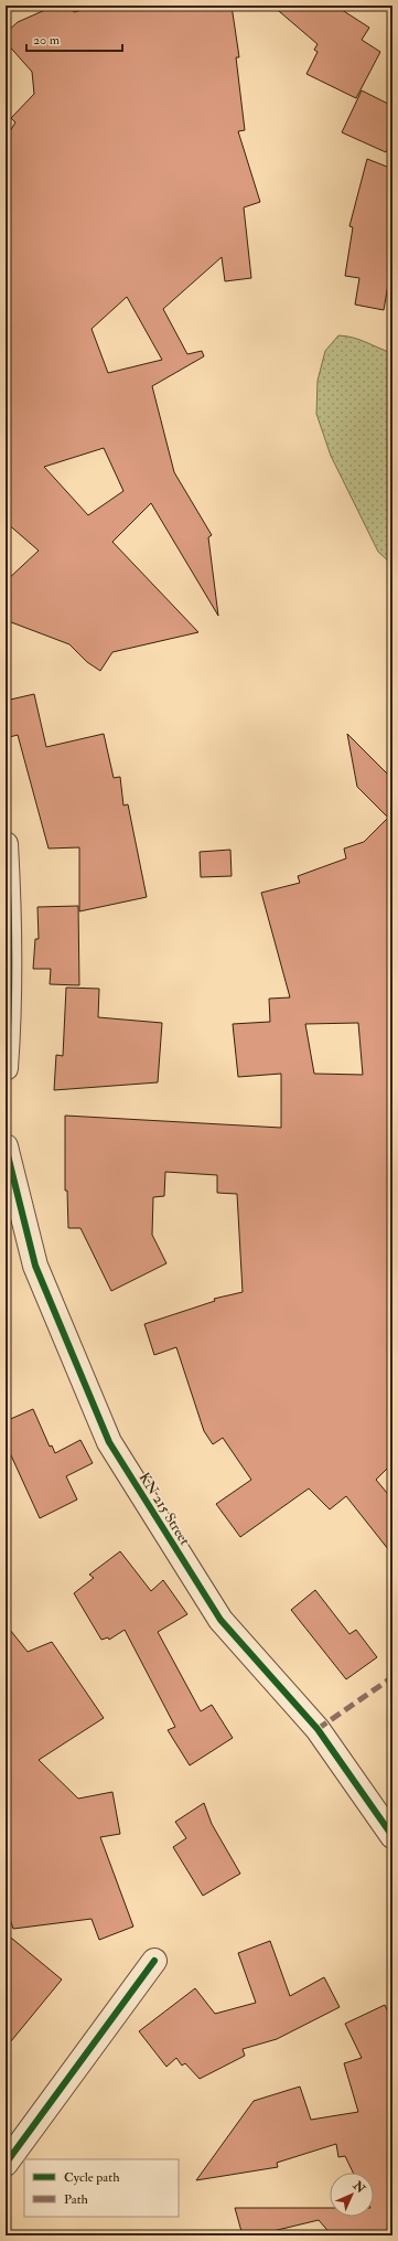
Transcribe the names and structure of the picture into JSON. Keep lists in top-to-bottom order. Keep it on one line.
{"streets":{"street":["KN 215 Street"]},"legend":["Cycle path","Path"],"scale_bar":"20 m","north":"top right"}
